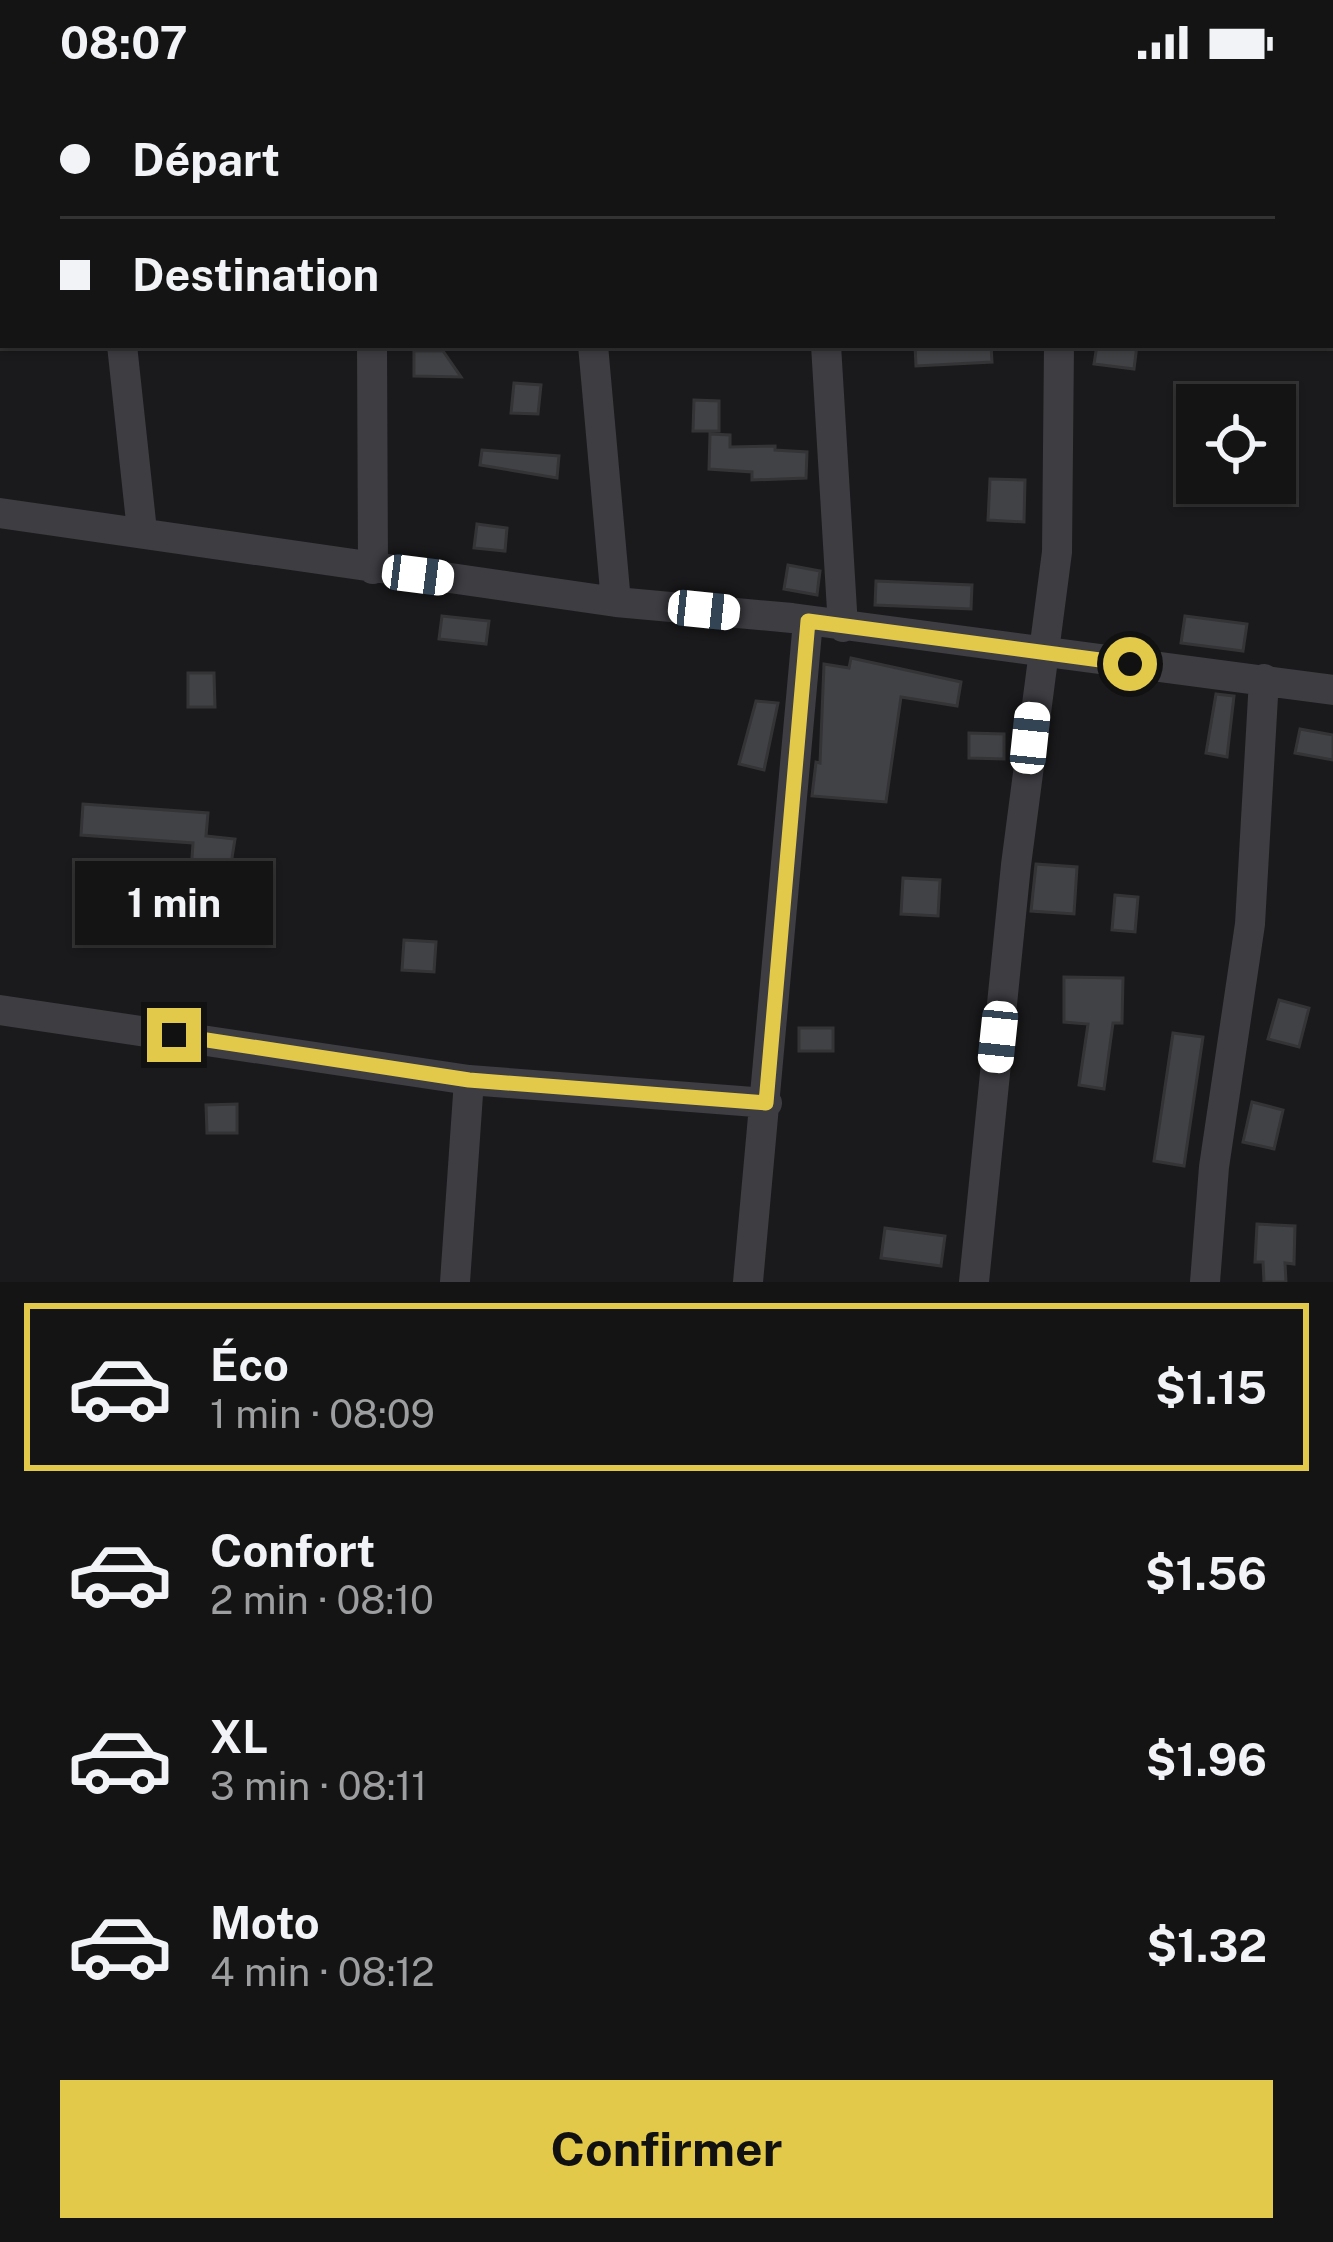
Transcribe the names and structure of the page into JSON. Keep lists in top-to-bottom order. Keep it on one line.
{"page":{"status":"08:07","banner":["Départ","Destination"],"bubble":"1 min","list":[{"name":"Éco","note":"1 min · 08:09","value":"$1.15"},{"name":"Confort","note":"2 min · 08:10","value":"$1.56"},{"name":"XL","note":"3 min · 08:11","value":"$1.96"},{"name":"Moto","note":"4 min · 08:12","value":"$1.32"}],"buttons":"Confirmer"}}
